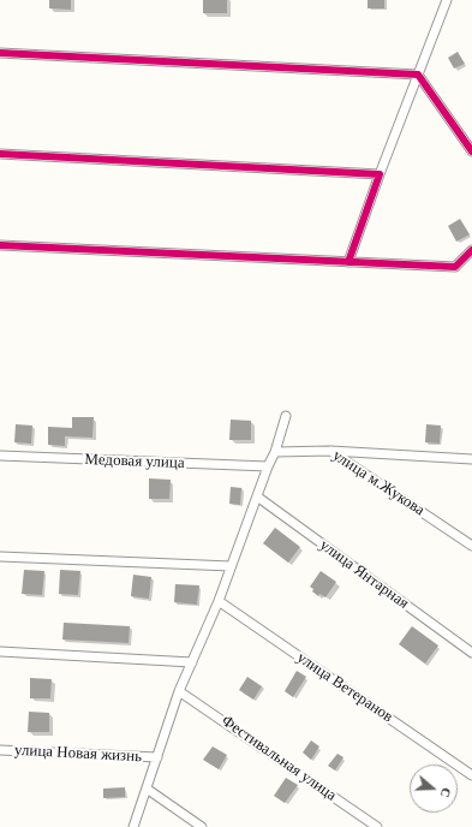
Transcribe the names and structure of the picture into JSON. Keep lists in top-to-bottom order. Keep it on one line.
{"streets":{"street":["Медовая улица","улица м.Жукова","улица Янтарная","улица Ветеранов","улица Новая жизнь","Фестивальная улица"]},"north":"right"}
